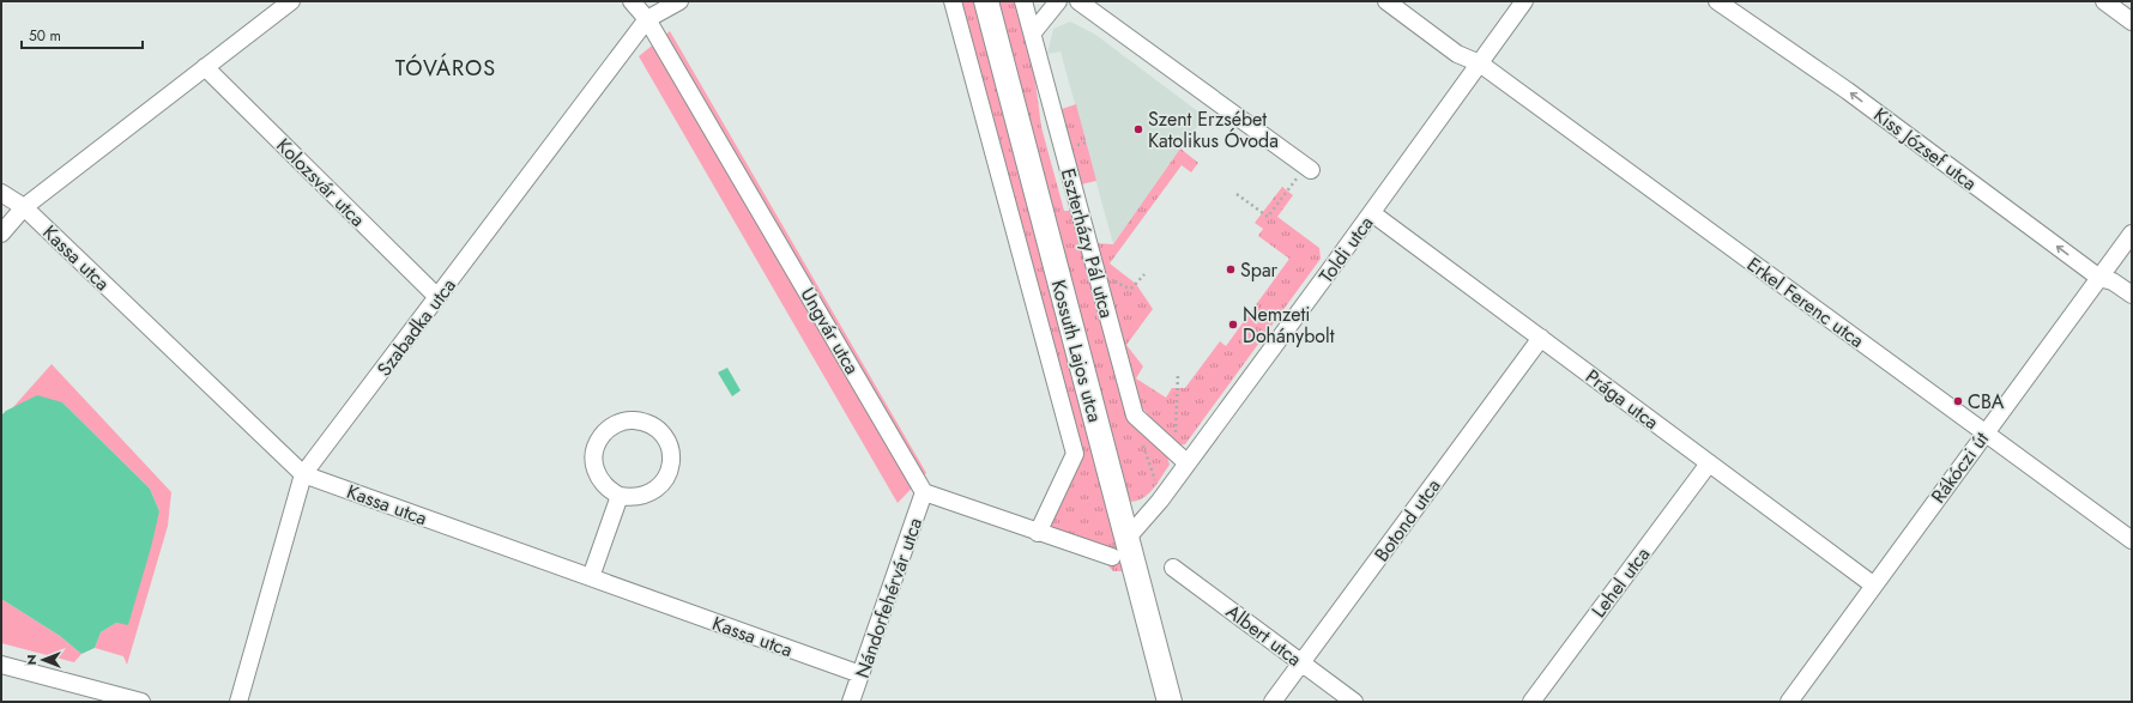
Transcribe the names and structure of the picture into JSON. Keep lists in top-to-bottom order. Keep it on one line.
{"streets":{"street":["Kiss József utca","Kolozsvár utca","Eszterházy Pál utca","Toldi utca","Kassa utca","Erkel Ferenc utca","Szabadka utca","Ungvár utca","Kossuth Lajos utca","Prága utca","Rákóczi út","Botond utca","Lehel utca","Nándorfehérvár utca","Albert utca"]},"crossings":[["Kiss József utca","Rákóczi út"],["Kolozsvár utca","Szabadka utca"],["Toldi utca","Erkel Ferenc utca"],["Toldi utca","Kossuth Lajos utca"],["Toldi utca","Prága utca"],["Kassa utca","Szabadka utca"],["Kassa utca","Nándorfehérvár utca"],["Erkel Ferenc utca","Rákóczi út"],["Szabadka utca","Ungvár utca"],["Ungvár utca","Nándorfehérvár utca"],["Prága utca","Rákóczi út"],["Prága utca","Botond utca"],["Prága utca","Lehel utca"],["Botond utca","Albert utca"]],"one_way":["Kiss József utca"],"districts":["TÓVÁROS"],"places":["Szent Erzsébet Katolikus Óvoda","Spar","Nemzeti Dohánybolt","CBA"],"scale_bar":"50 m","north":"left"}
